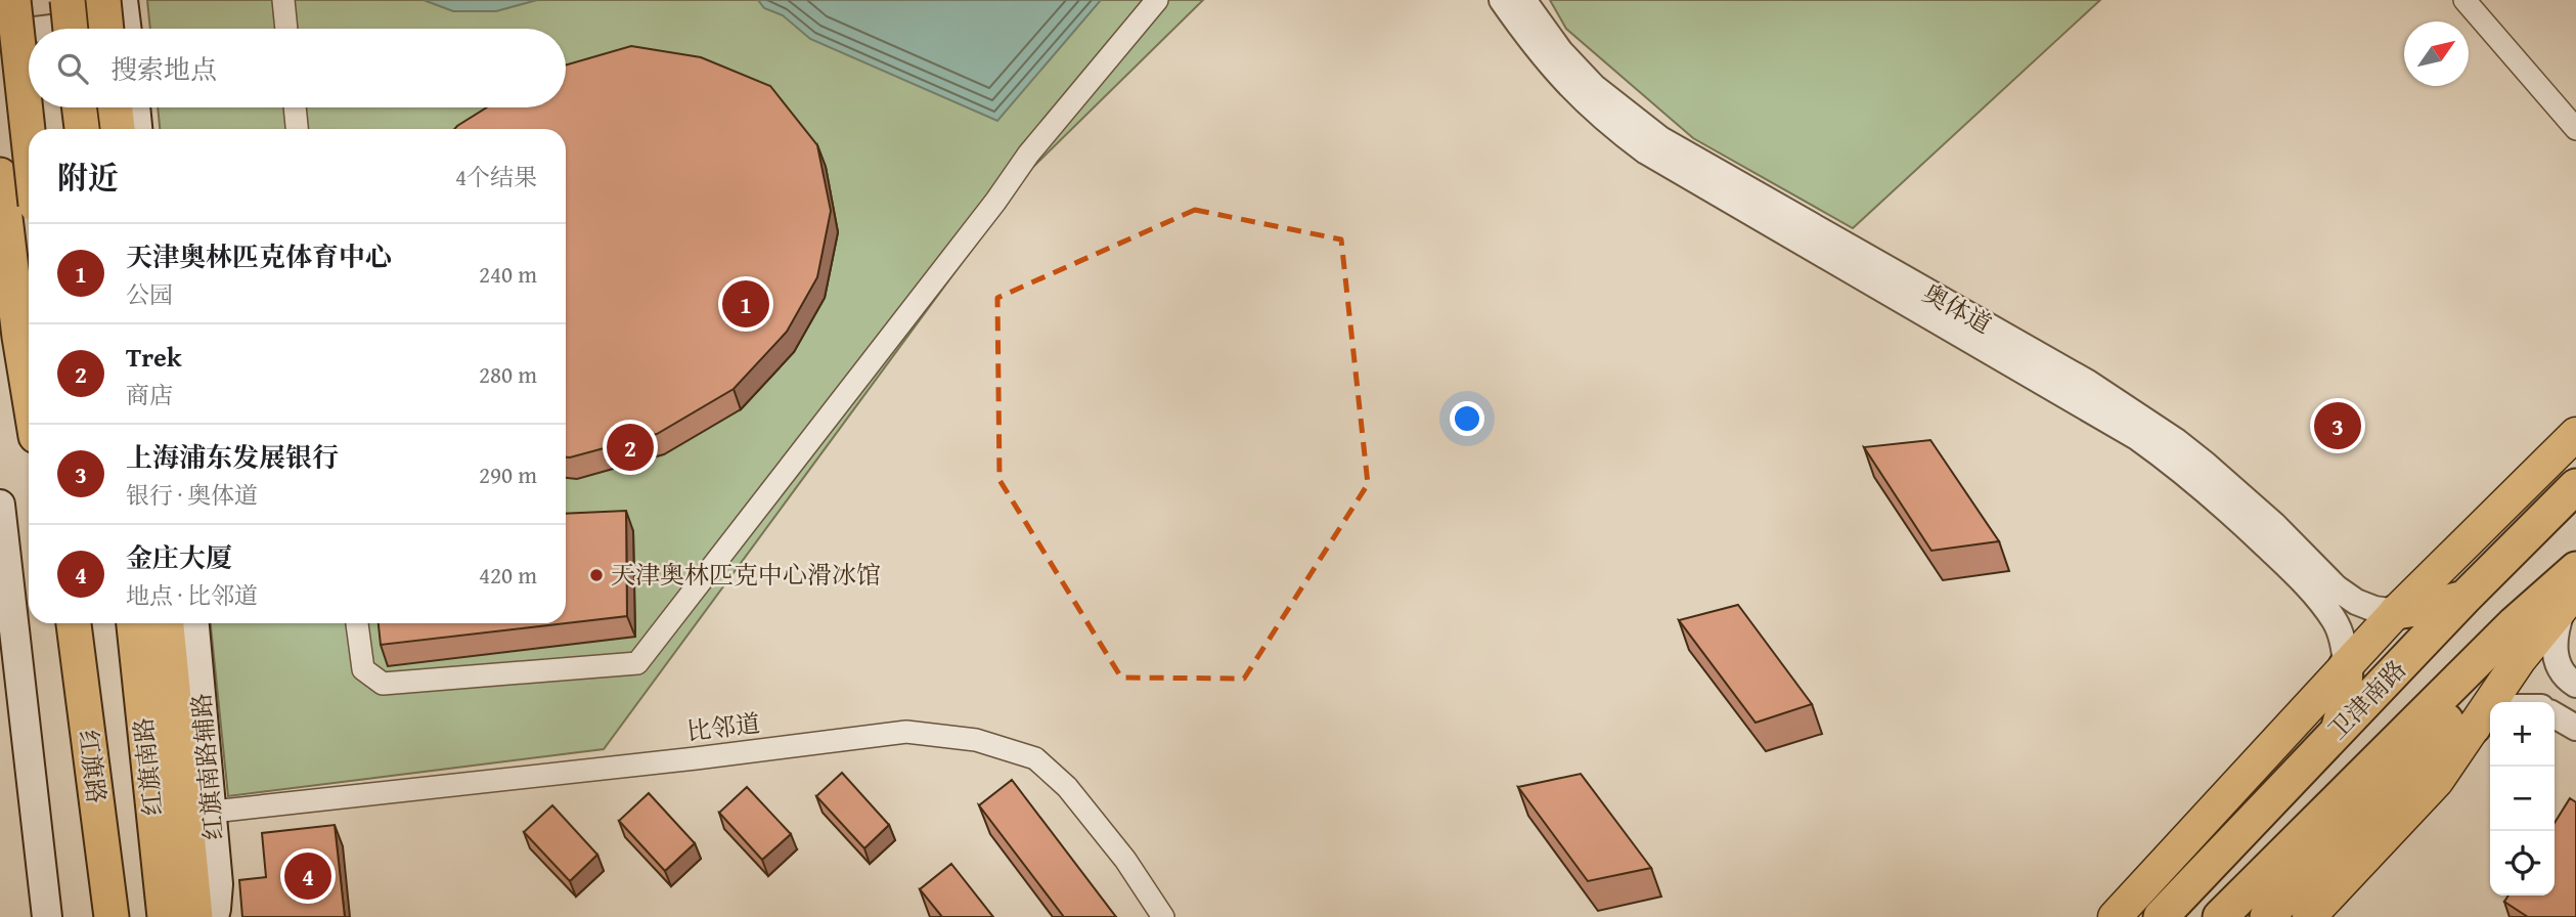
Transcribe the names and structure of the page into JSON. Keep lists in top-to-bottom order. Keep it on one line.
{"streets":{"highway":["卫津南路","红旗路","红旗南路"],"main road":["红旗南路辅路"],"street":["奥体道","比邻道"]},"crossings":[["比邻道","红旗南路辅路"]],"places":["天津奥林匹克中心滑冰馆"],"north":"top right","page":{"search":"搜索地点","heading":["附近","4个结果"],"list":[{"mark":"1","name":"天津奥林匹克体育中心","note":"公园","value":"240 m"},{"mark":"2","name":"Trek","note":"商店","value":"280 m"},{"mark":"3","name":"上海浦东发展银行","note":"银行 · 奥体道","value":"290 m"},{"mark":"4","name":"金庄大厦","note":"地点 · 比邻道","value":"420 m"}],"pins":["1","3","2","4"],"map_buttons":["+","−"]}}
